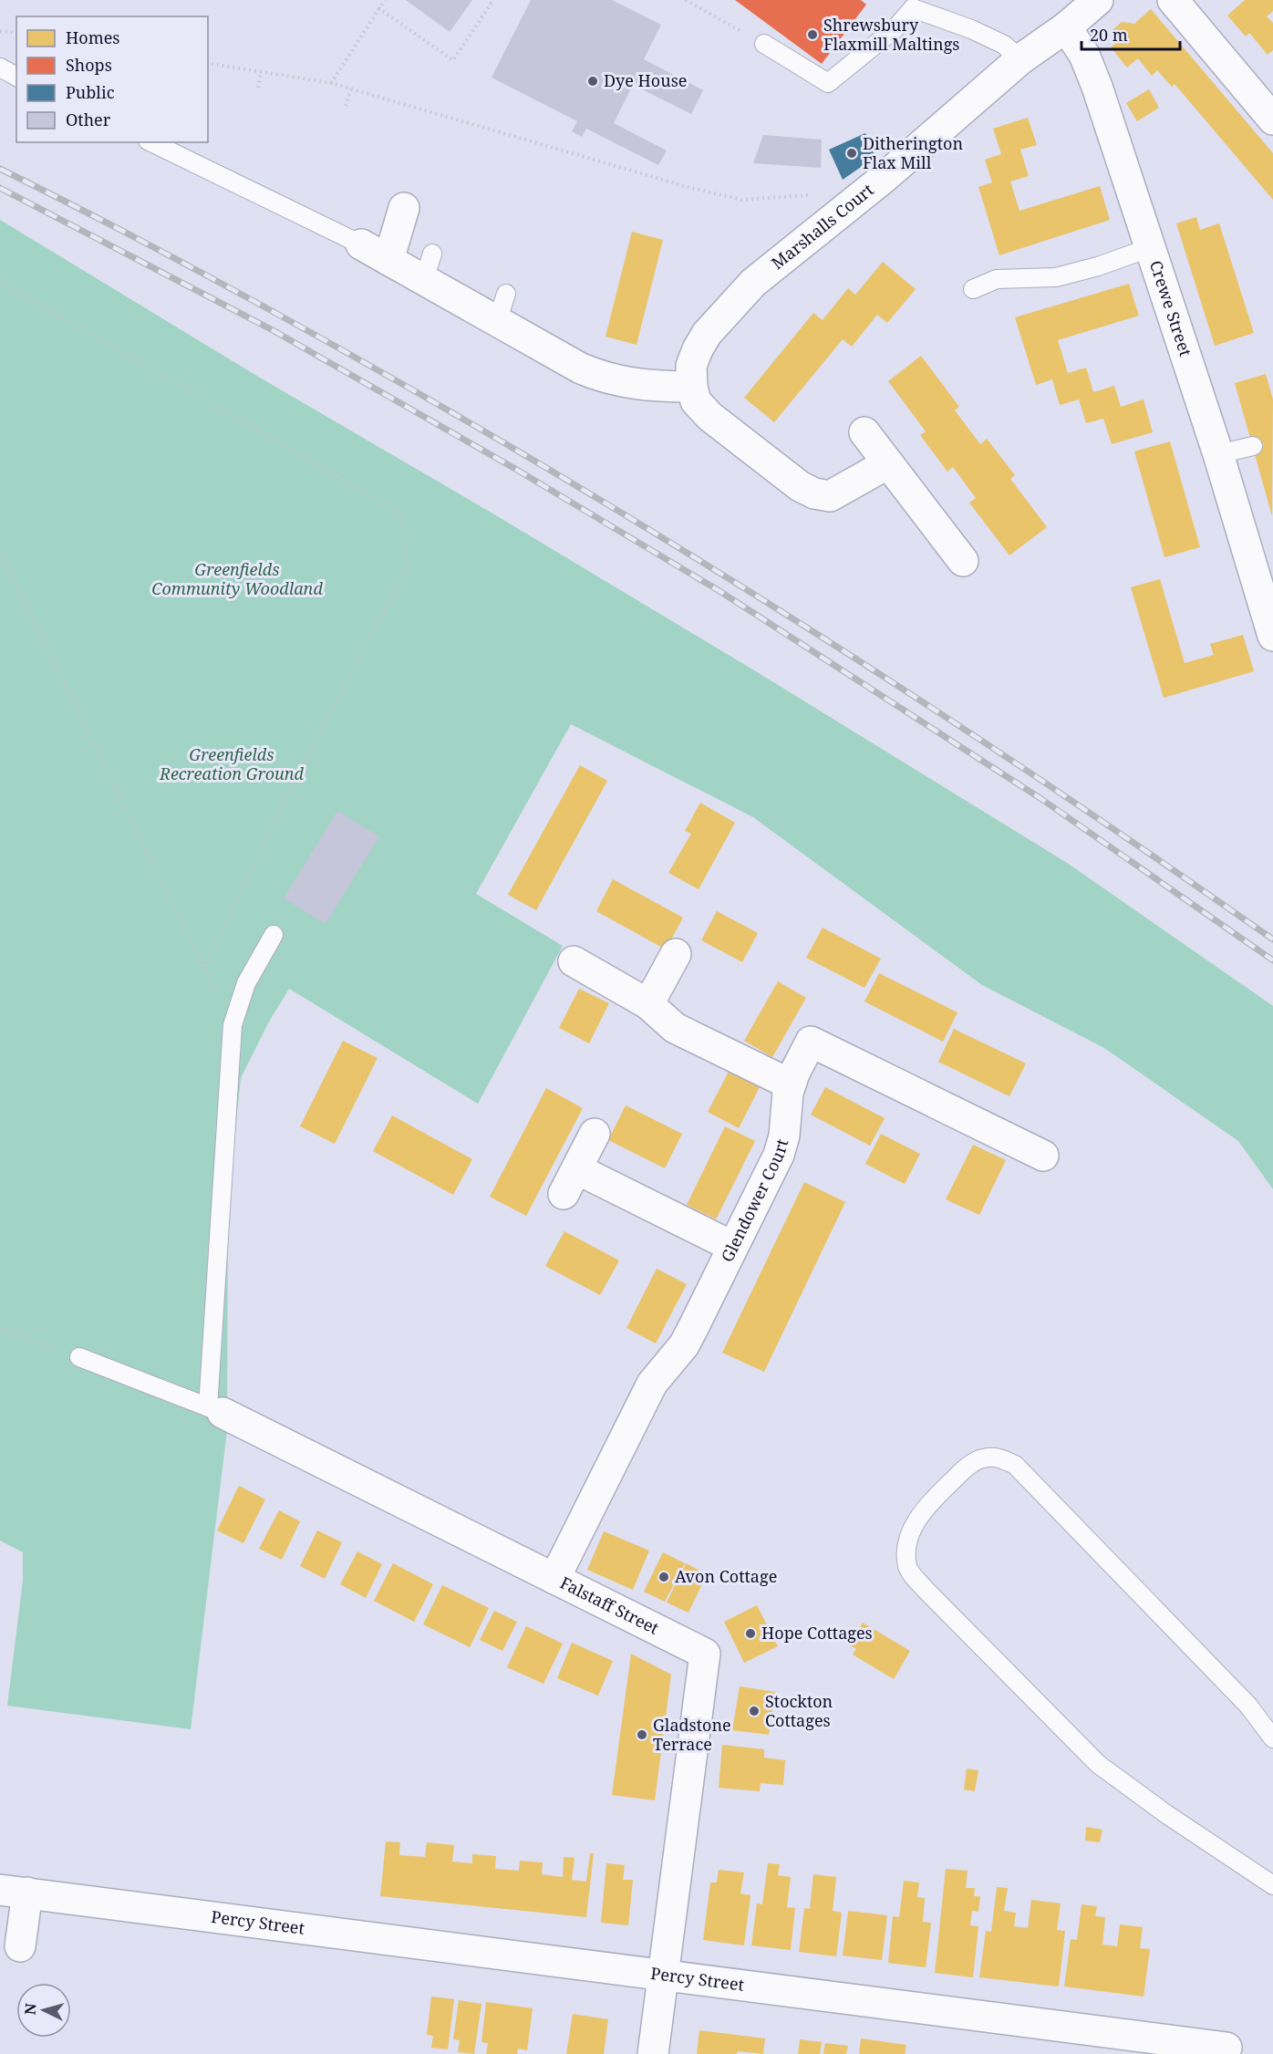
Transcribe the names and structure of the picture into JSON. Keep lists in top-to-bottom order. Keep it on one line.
{"streets":{"street":["Marshalls Court","Crewe Street","Glendower Court","Falstaff Street","Percy Street"]},"crossings":[["Marshalls Court","Crewe Street"],["Glendower Court","Falstaff Street"],["Falstaff Street","Percy Street"]],"parks":["Greenfields Community Woodland","Greenfields Recreation Ground"],"places":["Shrewsbury Flaxmill Maltings","Dye House","Ditherington Flax Mill","Avon Cottage","Hope Cottages","Stockton Cottages","Gladstone Terrace"],"legend":["Homes","Shops","Public","Other"],"scale_bar":"20 m","north":"left"}
